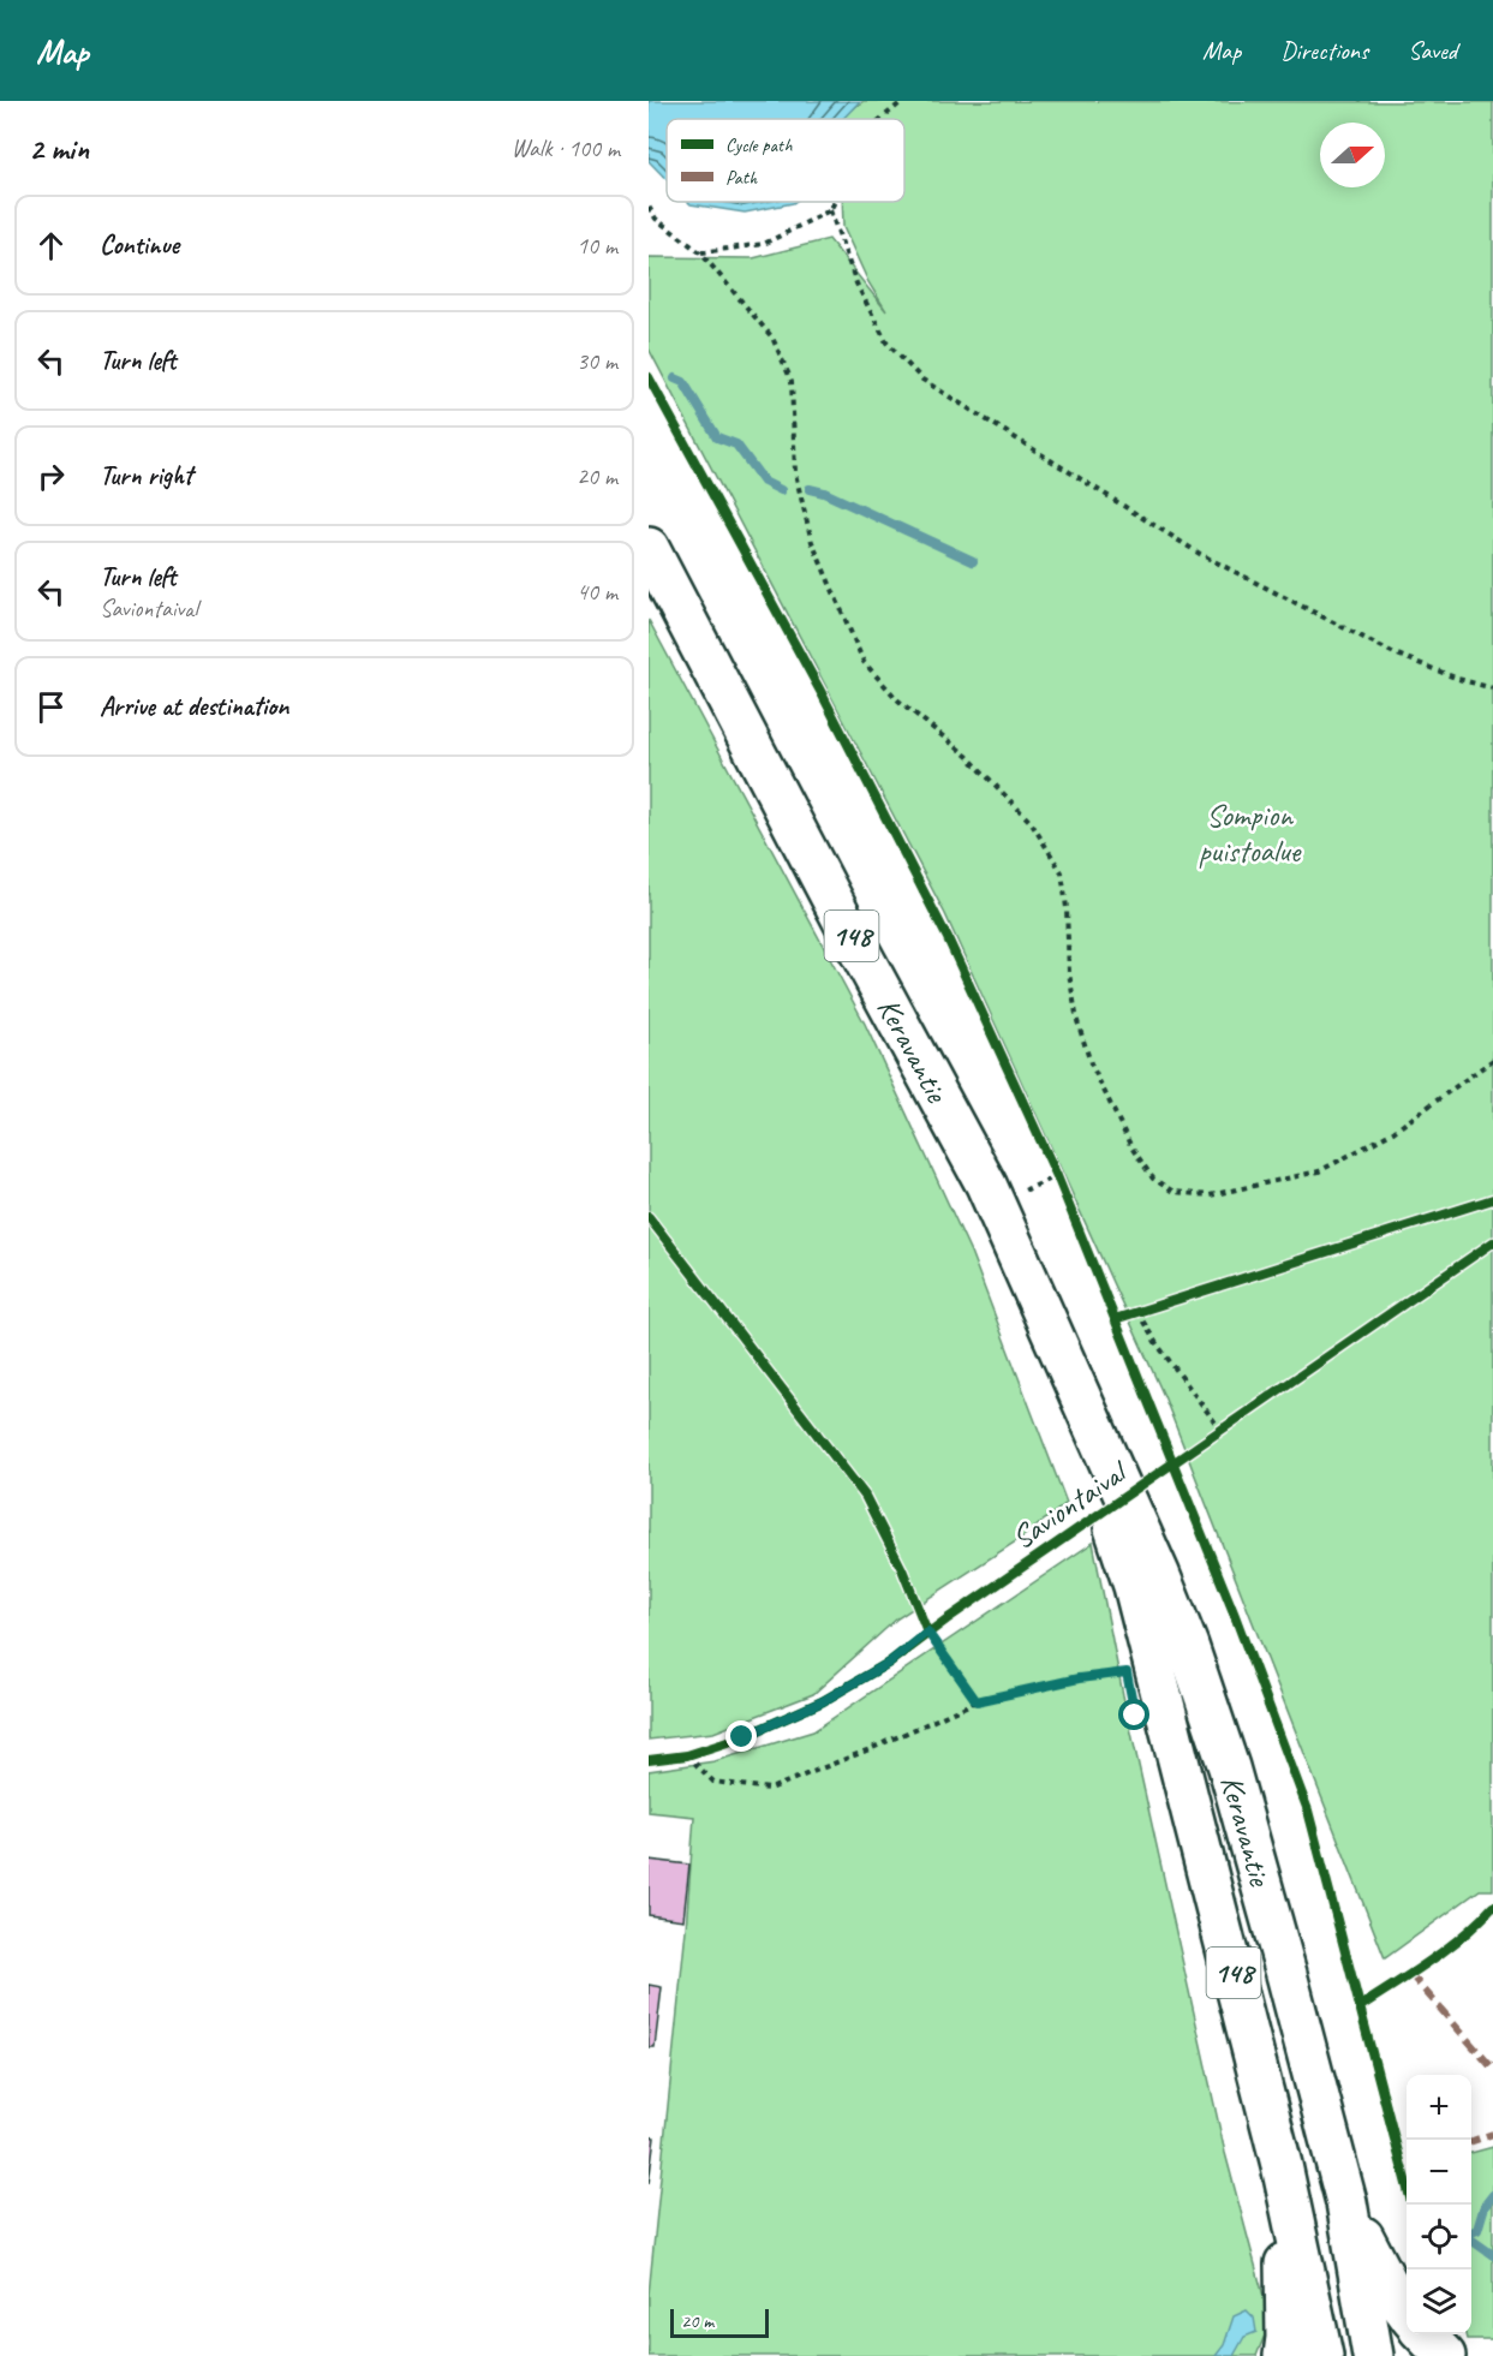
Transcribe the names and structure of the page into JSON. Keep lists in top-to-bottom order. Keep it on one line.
{"streets":{"main road":["148","Keravantie"],"cycle path":["Saviontaival"]},"parks":["Sompion puistoalue"],"legend":["Cycle path","Path"],"scale_bar":"20 m","north":"right","page":{"header":"Map","nav":["Map","Directions","Saved"],"heading":["2 min","Walk · 100 m"],"list":[["Continue","10 m"],["Turn left","30 m"],["Turn right","20 m"],["Turn left","Saviontaival","40 m"],"Arrive at destination"],"map_buttons":["+","−"],"scale":"20 m"}}
